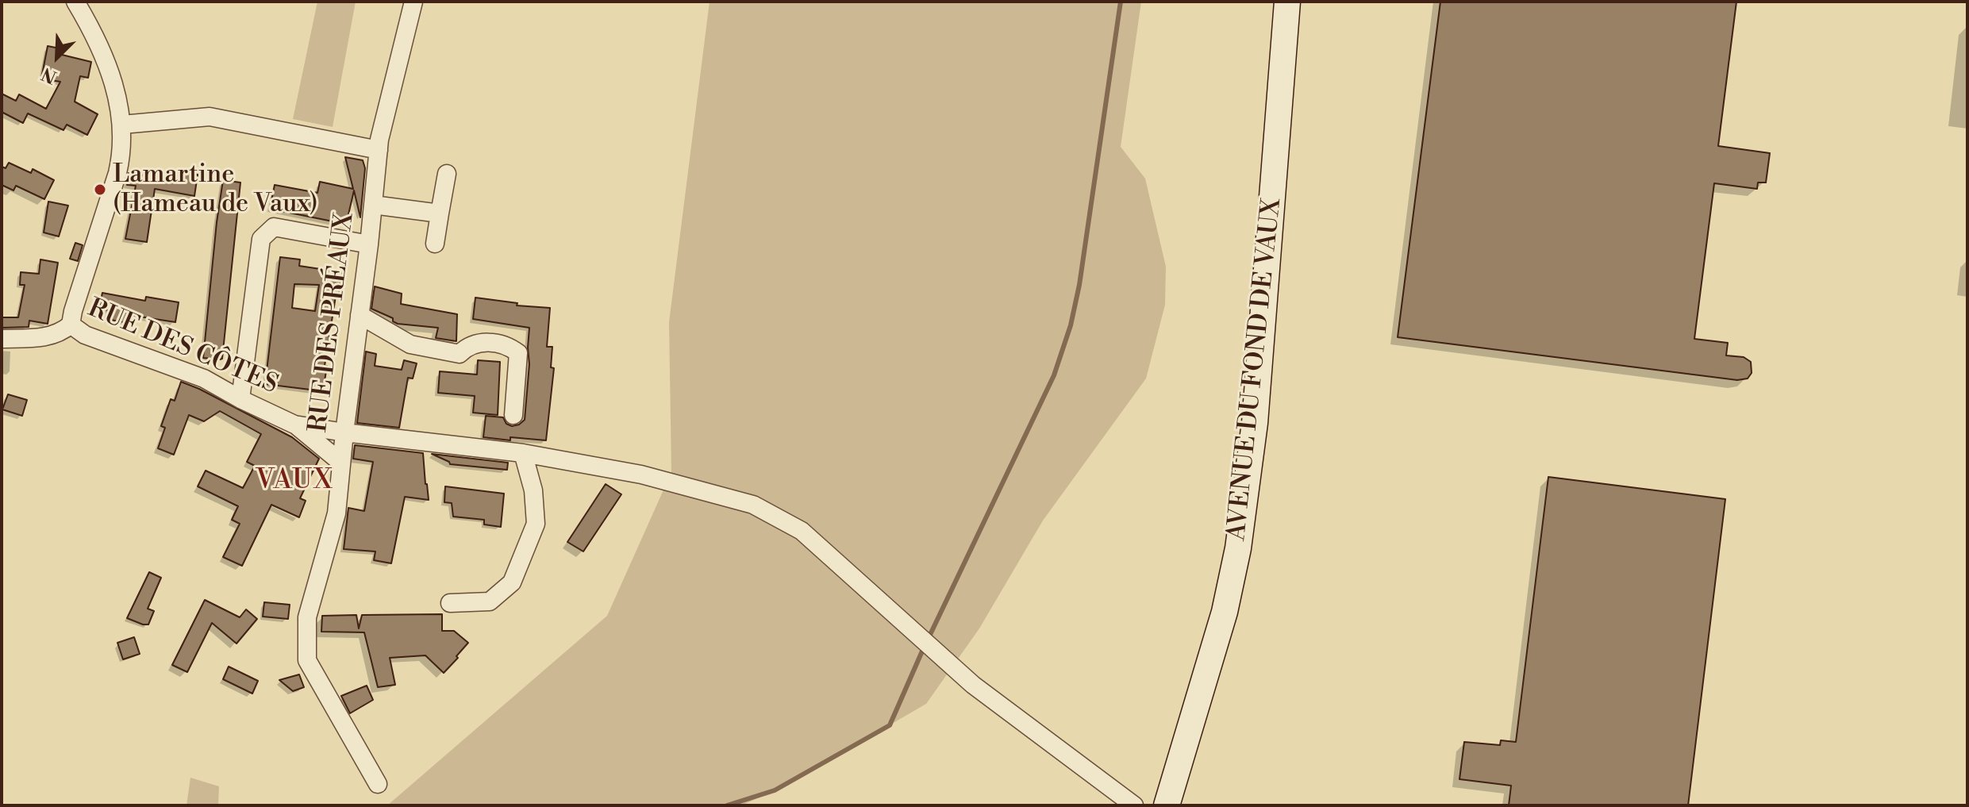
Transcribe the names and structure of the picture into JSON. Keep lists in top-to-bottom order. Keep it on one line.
{"streets":{"street":["RUE DES PRÉAUX","RUE DES CÔTES","AVENUE DU FOND DE VAUX"]},"crossings":[["RUE DES PRÉAUX","RUE DES CÔTES"]],"districts":["VAUX"],"places":["Lamartine (Hameau de Vaux)"],"north":"bottom left"}
